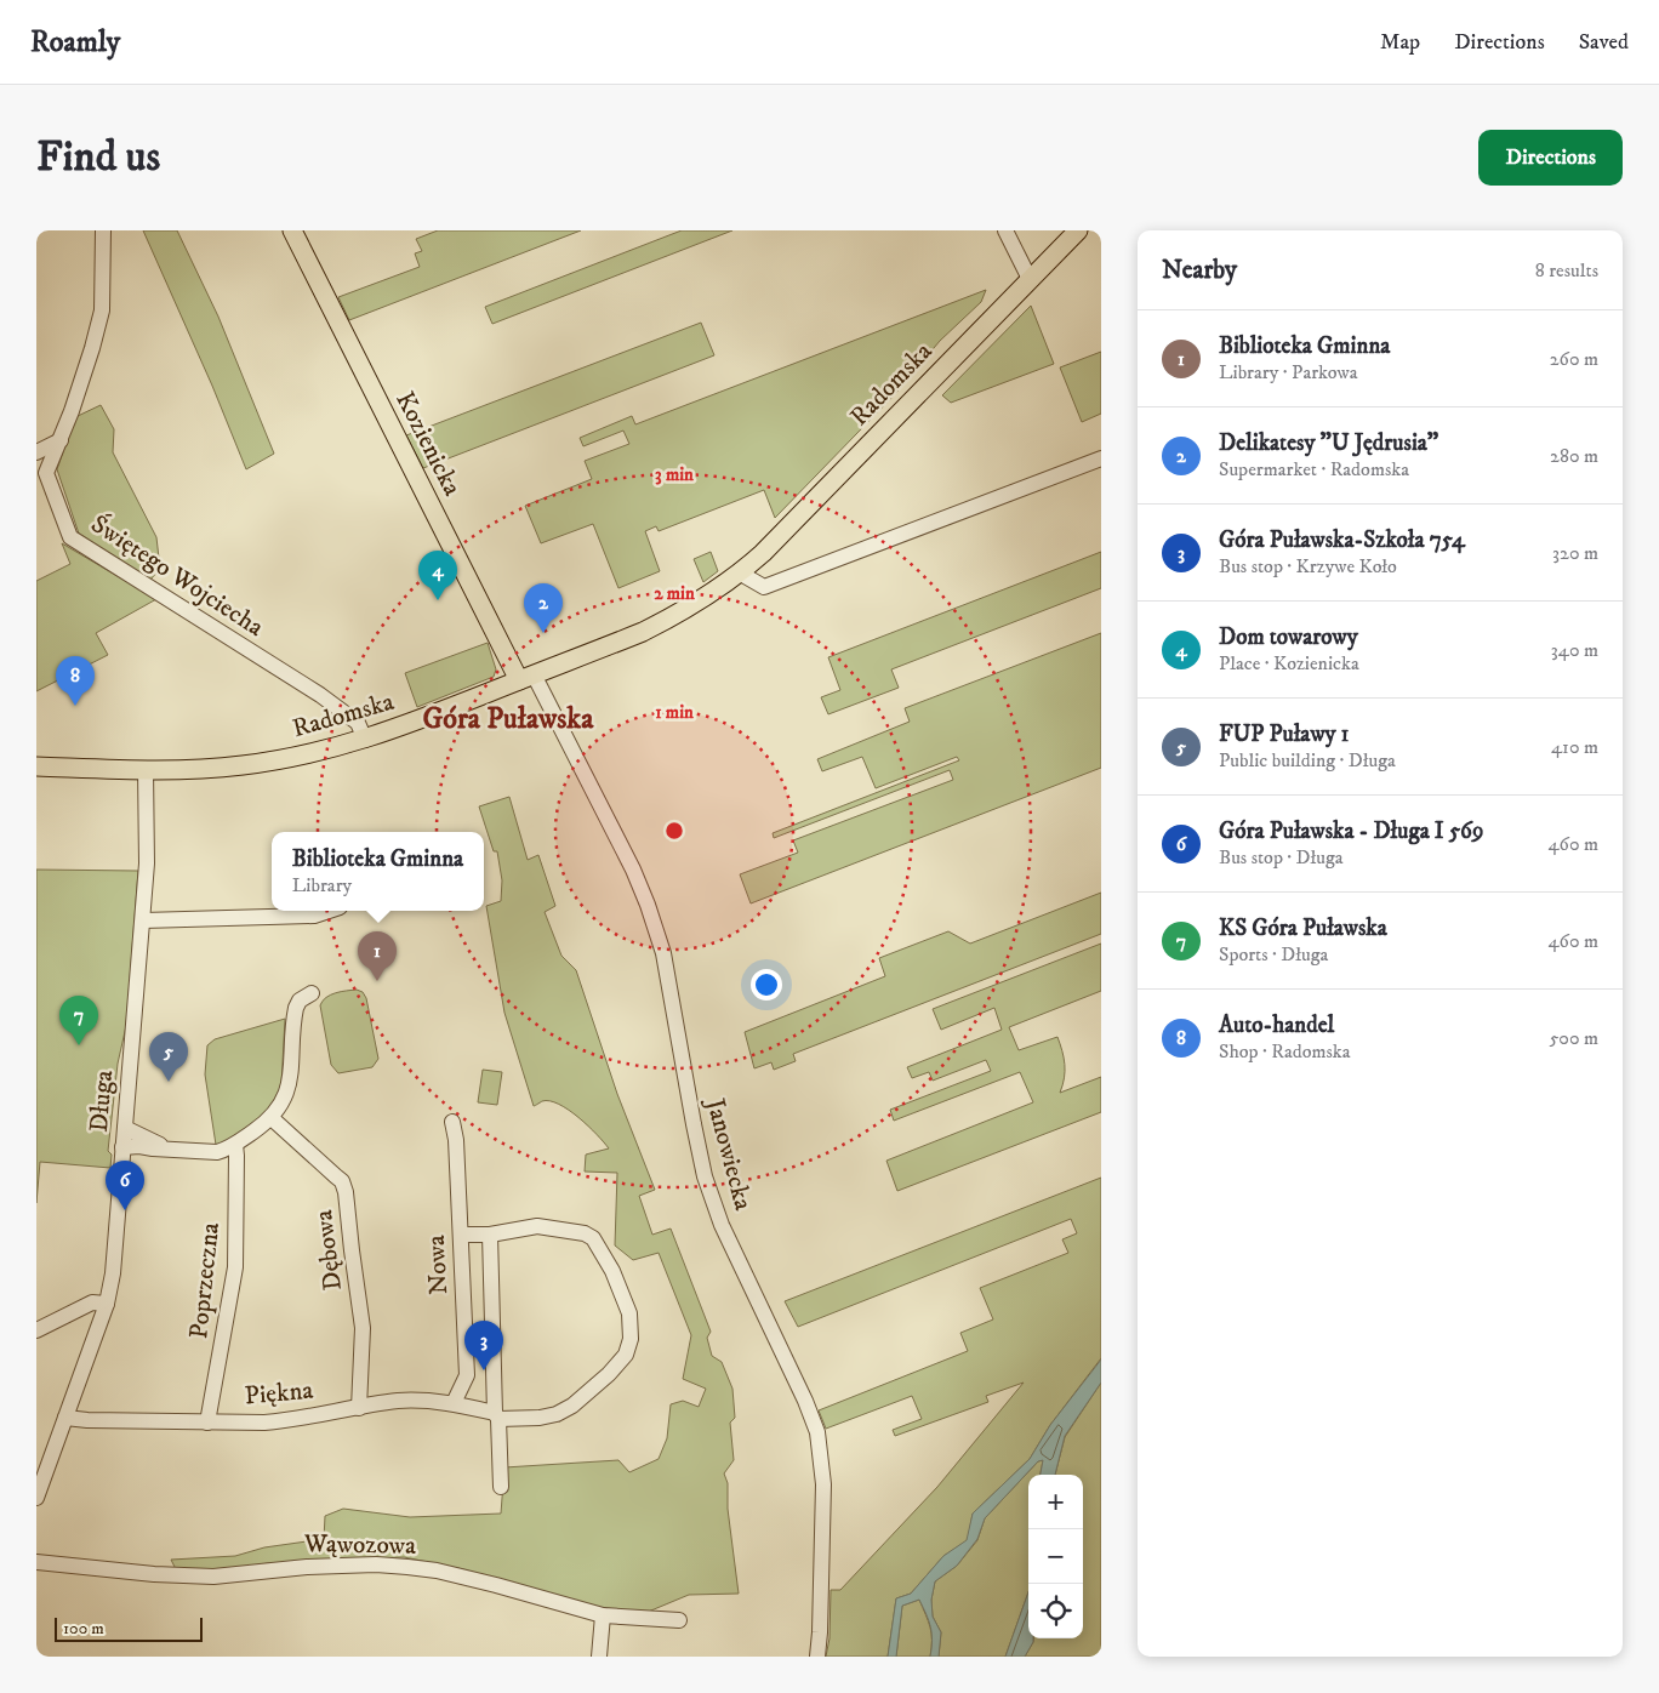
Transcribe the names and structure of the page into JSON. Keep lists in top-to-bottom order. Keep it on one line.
{"streets":{"main road":["Radomska","Kozienicka"],"street":["Świętego Wojciecha","Długa","Janowiecka","Dębowa","Nowa","Poprzeczna","Piękna","Wąwozowa"]},"crossings":[["Radomska","Kozienicka"],["Radomska","Świętego Wojciecha"],["Radomska","Długa"],["Radomska","Janowiecka"],["Kozienicka","Janowiecka"],["Długa","Piękna"],["Dębowa","Piękna"],["Nowa","Piękna"],["Poprzeczna","Piękna"]],"districts":["Góra Puławska"],"scale_bar":"100 m","page":{"header":"Roamly","nav":["Map","Directions","Saved"],"buttons":"Directions","title":"Find us","heading":["Nearby","8 results"],"list":[{"mark":"1","name":"Biblioteka Gminna","note":"Library · Parkowa","value":"260 m"},{"mark":"2","name":"Delikatesy \"U Jędrusia\"","note":"Supermarket · Radomska","value":"280 m"},{"mark":"3","name":"Góra Puławska-Szkoła 754","note":"Bus stop · Krzywe Koło","value":"320 m"},{"mark":"4","name":"Dom towarowy","note":"Place · Kozienicka","value":"340 m"},{"mark":"5","name":"FUP Puławy 1","note":"Public building · Długa","value":"410 m"},{"mark":"6","name":"Góra Puławska - Długa I 569","note":"Bus stop · Długa","value":"460 m"},{"mark":"7","name":"KS Góra Puławska","note":"Sports · Długa","value":"460 m"},{"mark":"8","name":"Auto-handel","note":"Shop · Radomska","value":"500 m"}],"pins":["4","2","8","1","7","5","6","3"],"popup":["Biblioteka Gminna","Library"],"map_buttons":["+","−"],"scale":"100 m"},"rings":["3 min","2 min","1 min"]}
